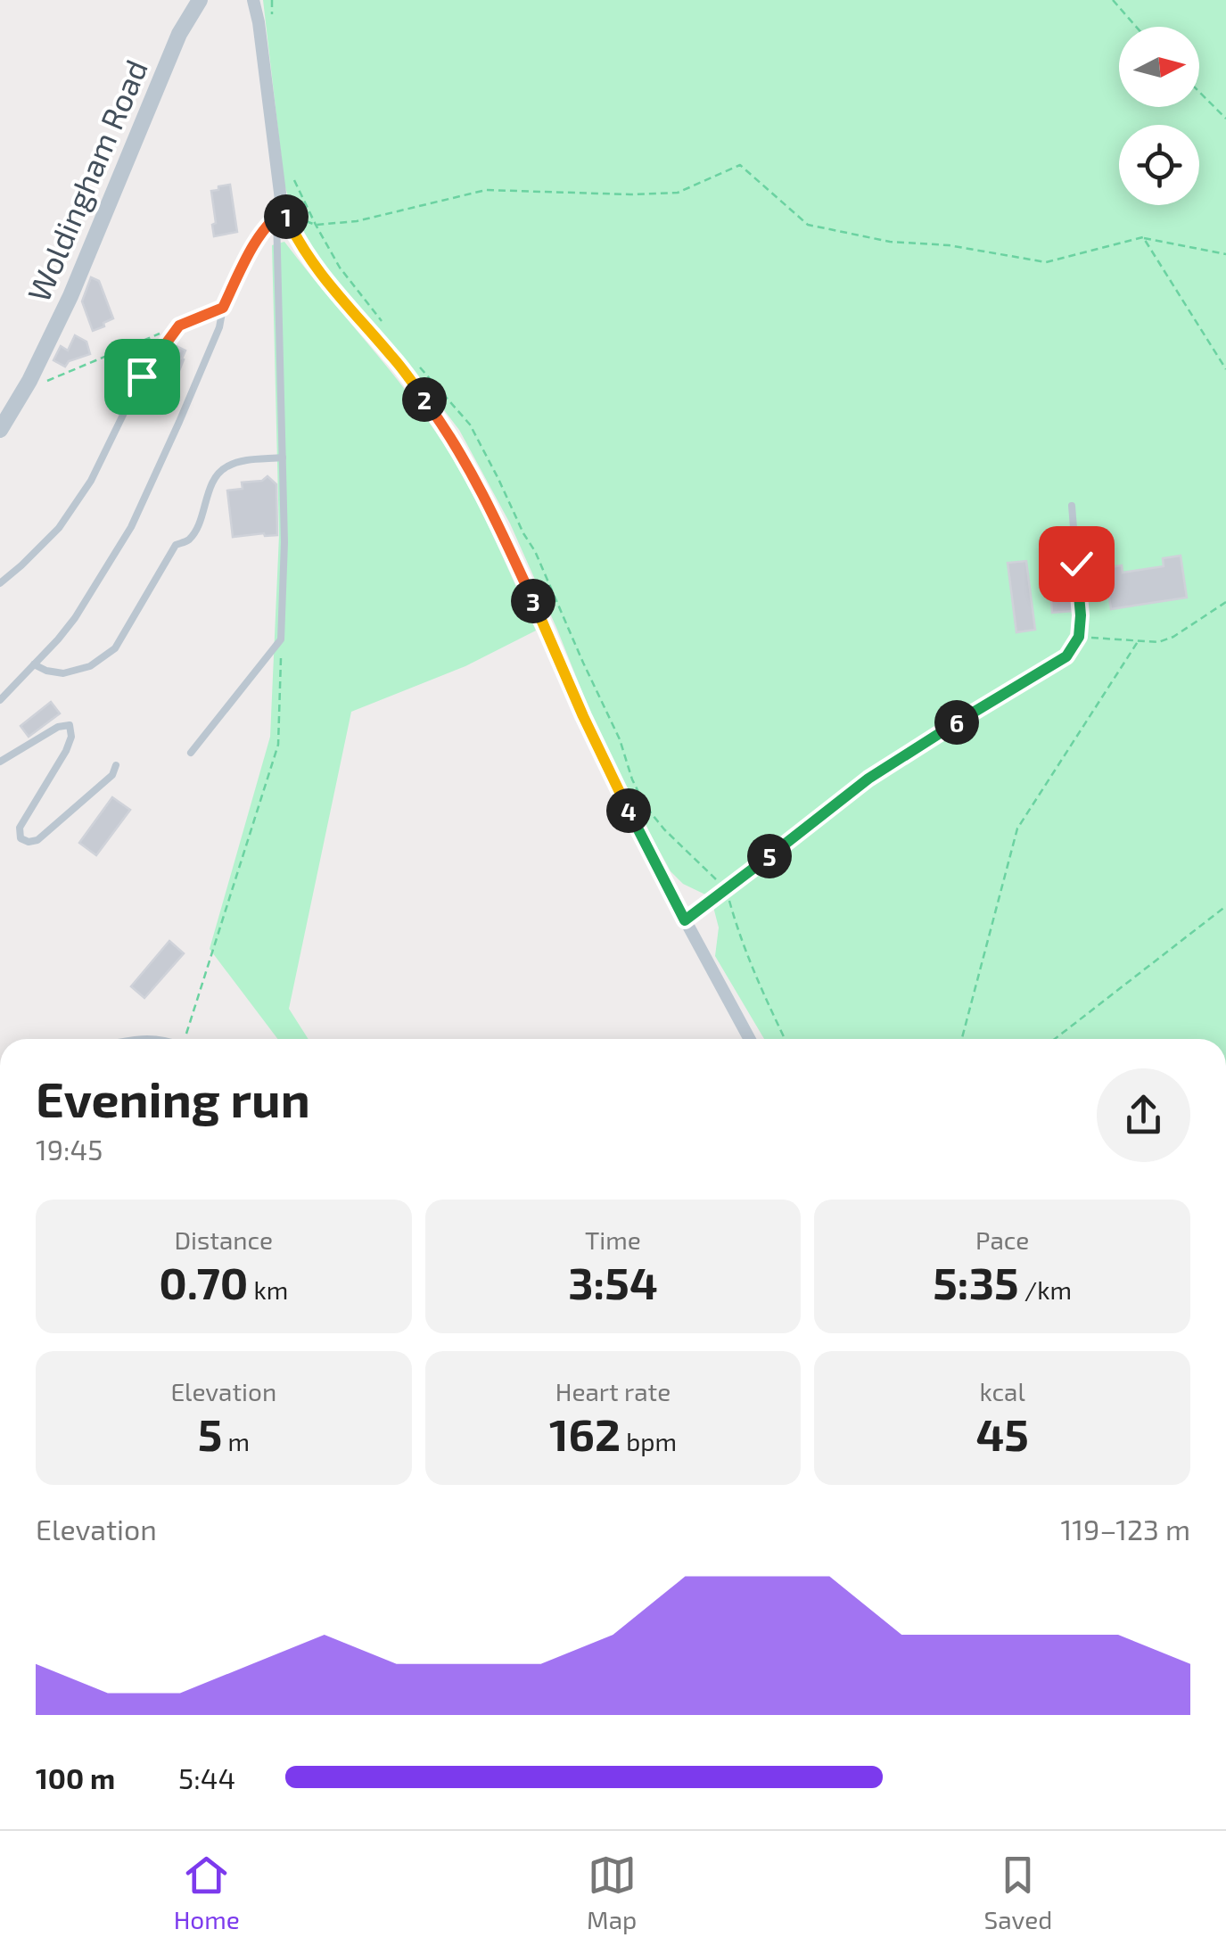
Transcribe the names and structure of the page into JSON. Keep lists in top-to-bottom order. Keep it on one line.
{"streets":{"street":["Woldingham Road"]},"north":"right","page":{"pins":["1","2","3","6","4","5"],"heading":["Evening run","19:45"],"stats":[["Distance","0.70 km"],["Time","3:54"],["Pace","5:35 /km"],["Elevation","5 m"],["Heart rate","162 bpm"],["kcal","45"]],"chart":["Elevation","119–123 m"],"list":[{"name":"100 m","note":"5:44"}],"tabs":["Home","Map","Saved"]}}
